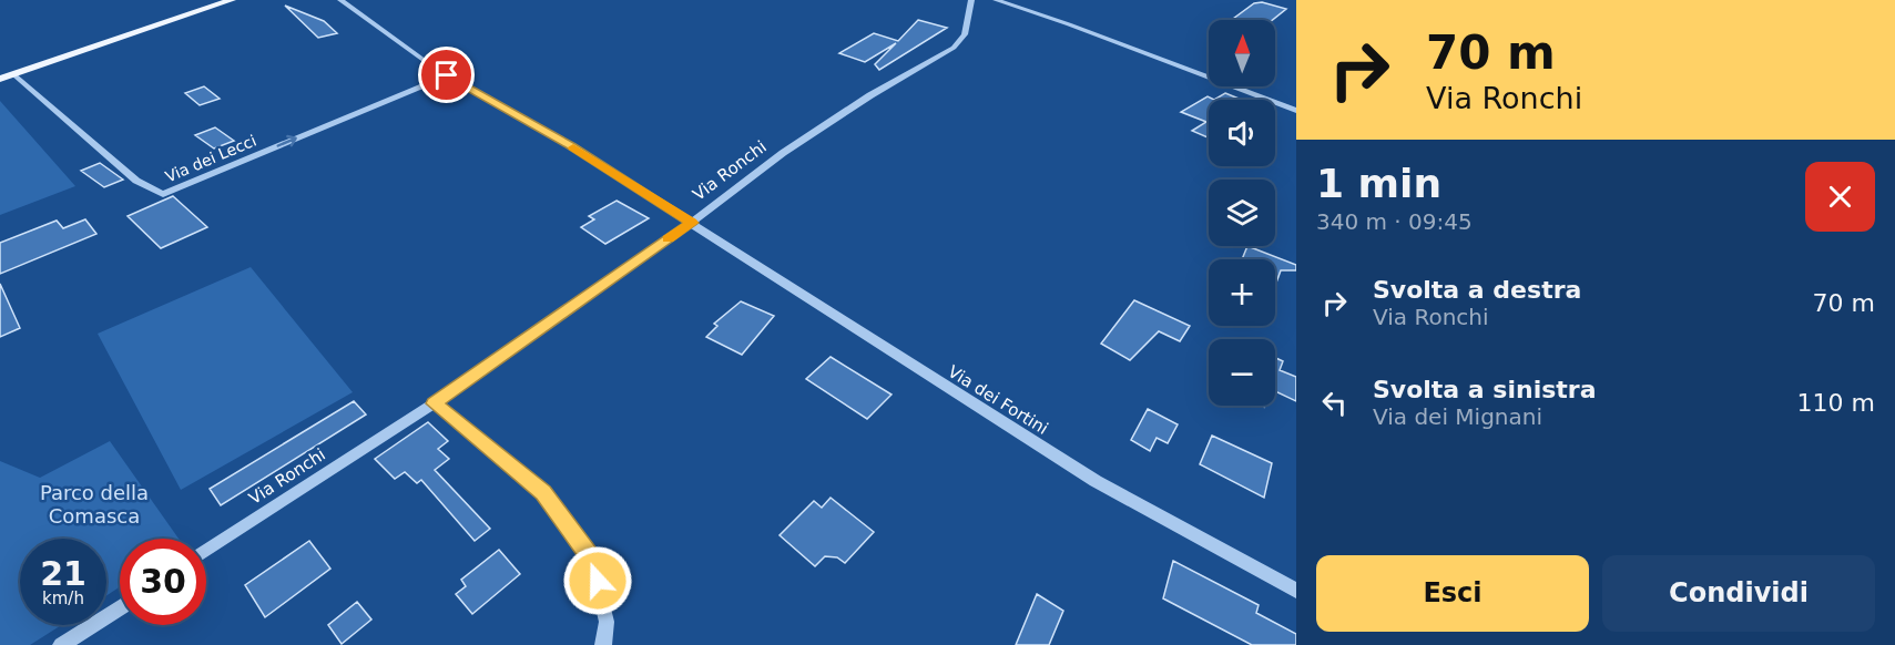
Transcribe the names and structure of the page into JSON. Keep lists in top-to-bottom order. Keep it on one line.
{"streets":{"street":["Via dei Lecci","Via Ronchi","Via dei Fortini"]},"crossings":[["Via dei Lecci","Via dei Fortini"],["Via Ronchi","Via dei Fortini"]],"one_way":["Via dei Lecci"],"parks":["Parco della Comasca"],"north":"top","page":{"turn":["70 m","Via Ronchi"],"map_buttons":["+","−"],"heading":["1 min","340 m · 09:45"],"list":[{"name":"Svolta a destra","note":"Via Ronchi","value":"70 m"},{"name":"Svolta a sinistra","note":"Via dei Mignani","value":"110 m"}],"speed":"21 km/h","limit":"30","buttons":["Esci","Condividi"]}}
